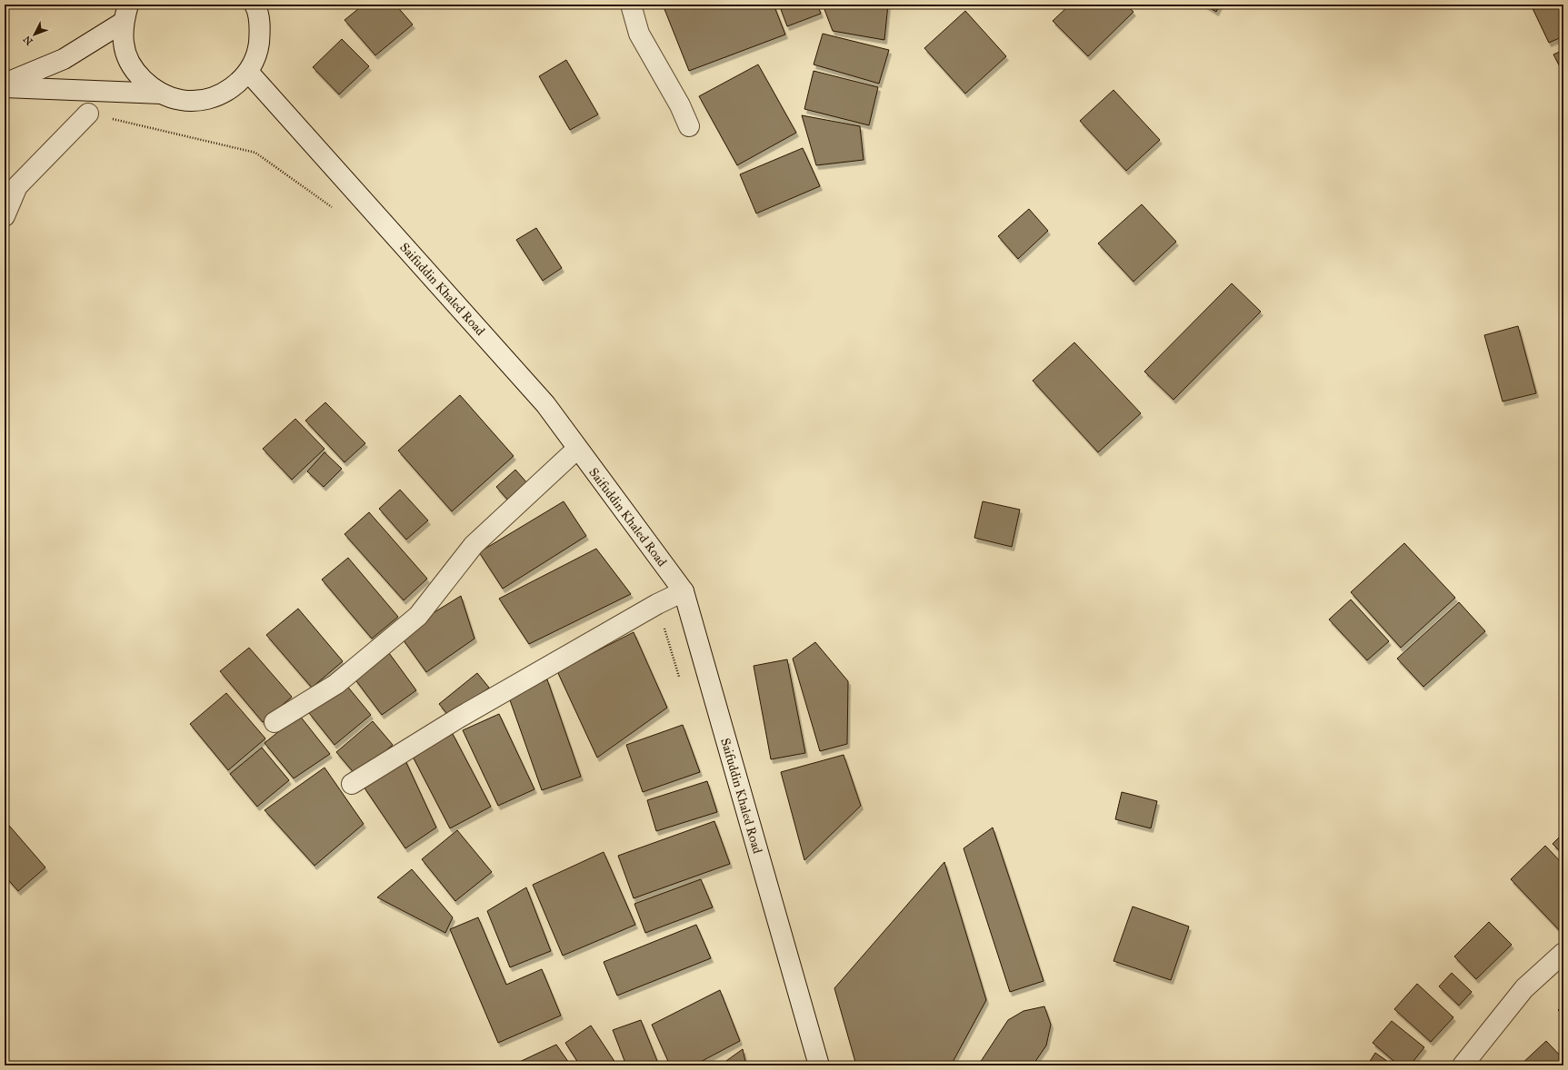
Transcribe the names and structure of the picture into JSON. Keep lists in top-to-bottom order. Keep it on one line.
{"streets":{"main road":["Saifuddin Khaled Road"]},"north":"bottom left"}
